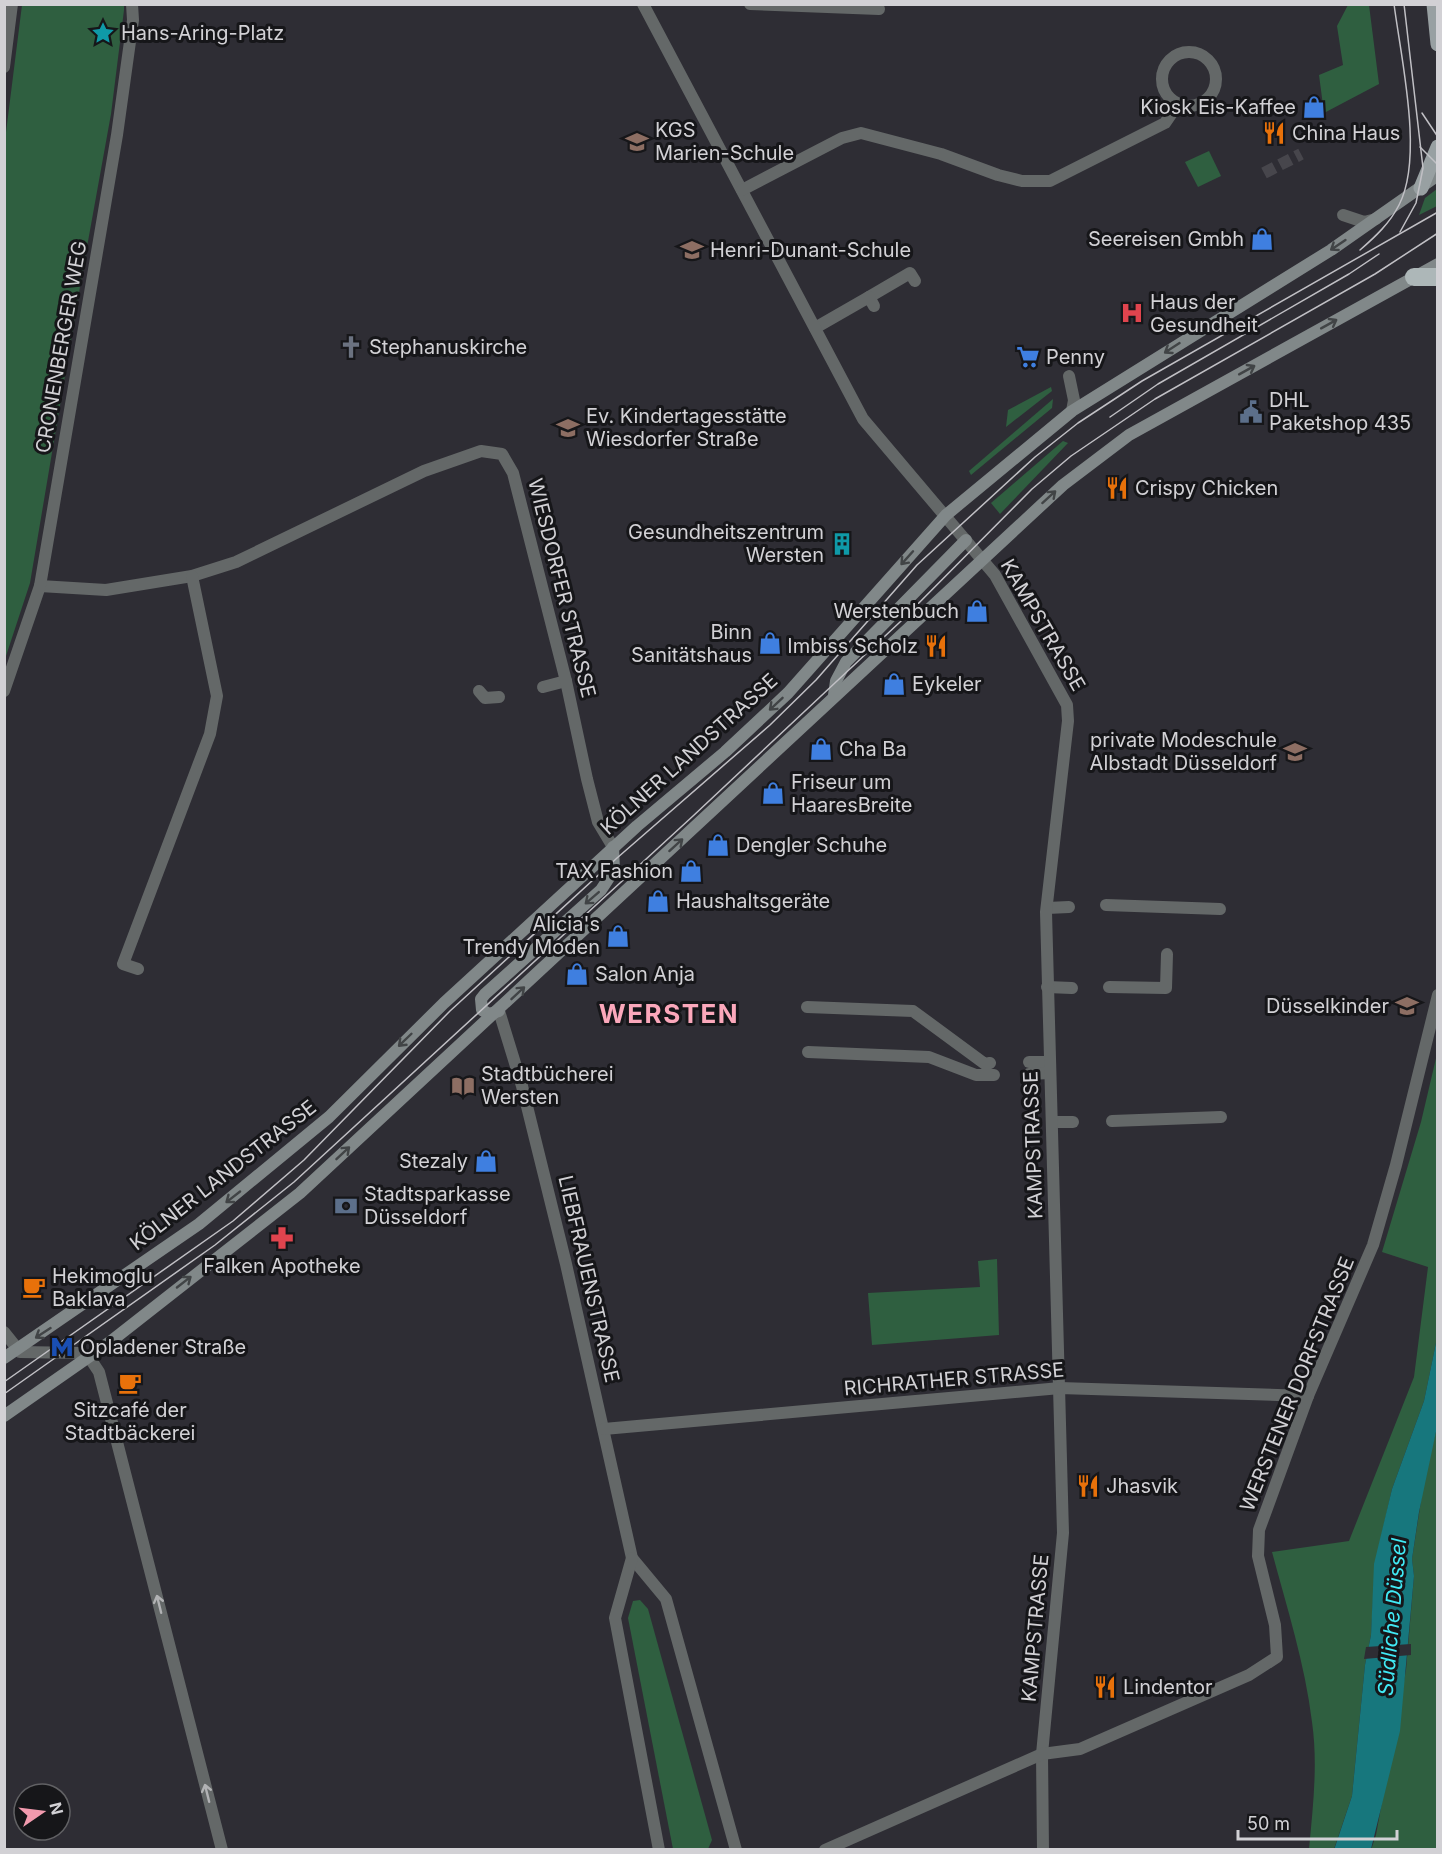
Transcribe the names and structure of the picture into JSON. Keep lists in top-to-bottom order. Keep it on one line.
{"streets":{"main road":["KÖLNER LANDSTRASSE"],"street":["CRONENBERGER WEG","WIESDORFER STRASSE","KAMPSTRASSE","LIEBFRAUENSTRASSE","RICHRATHER STRASSE","WERSTENER DORFSTRASSE"]},"crossings":[["CRONENBERGER WEG","WIESDORFER STRASSE"],["WIESDORFER STRASSE","KÖLNER LANDSTRASSE"],["KAMPSTRASSE","KÖLNER LANDSTRASSE"],["KAMPSTRASSE","RICHRATHER STRASSE"],["KAMPSTRASSE","WERSTENER DORFSTRASSE"],["LIEBFRAUENSTRASSE","RICHRATHER STRASSE"],["RICHRATHER STRASSE","WERSTENER DORFSTRASSE"]],"districts":["WERSTEN"],"water":["Südliche Düssel"],"places":{"place":["Hans-Aring-Platz"],"shop":["Kiosk Eis-Kaffee","Seereisen Gmbh","Werstenbuch","Binn Sanitätshaus","Eykeler","Cha Ba","Friseur um HaaresBreite","Dengler Schuhe","TAX Fashion","Haushaltsgeräte","Alicia's Trendy Moden","Salon Anja","Stezaly"],"restaurant":["China Haus","Crispy Chicken","Imbiss Scholz","Jhasvik","Lindentor"],"school or university":["KGS Marien-Schule","Henri-Dunant-Schule","Ev. Kindertagesstätte Wiesdorfer Straße","private Modeschule Albstadt Düsseldorf","Düsselkinder"],"hospital":["Haus der Gesundheit"],"church":["Stephanuskirche"],"supermarket":["Penny"],"public building":["DHL Paketshop 435"],"building":["Gesundheitszentrum Wersten"],"library":["Stadtbücherei Wersten"],"bank":["Stadtsparkasse Düsseldorf"],"pharmacy":["Falken Apotheke"],"cafe":["Hekimoglu Baklava","Sitzcafé der Stadtbäckerei"],"metro station":["Opladener Straße"]},"scale_bar":"50 m","north":"right"}
